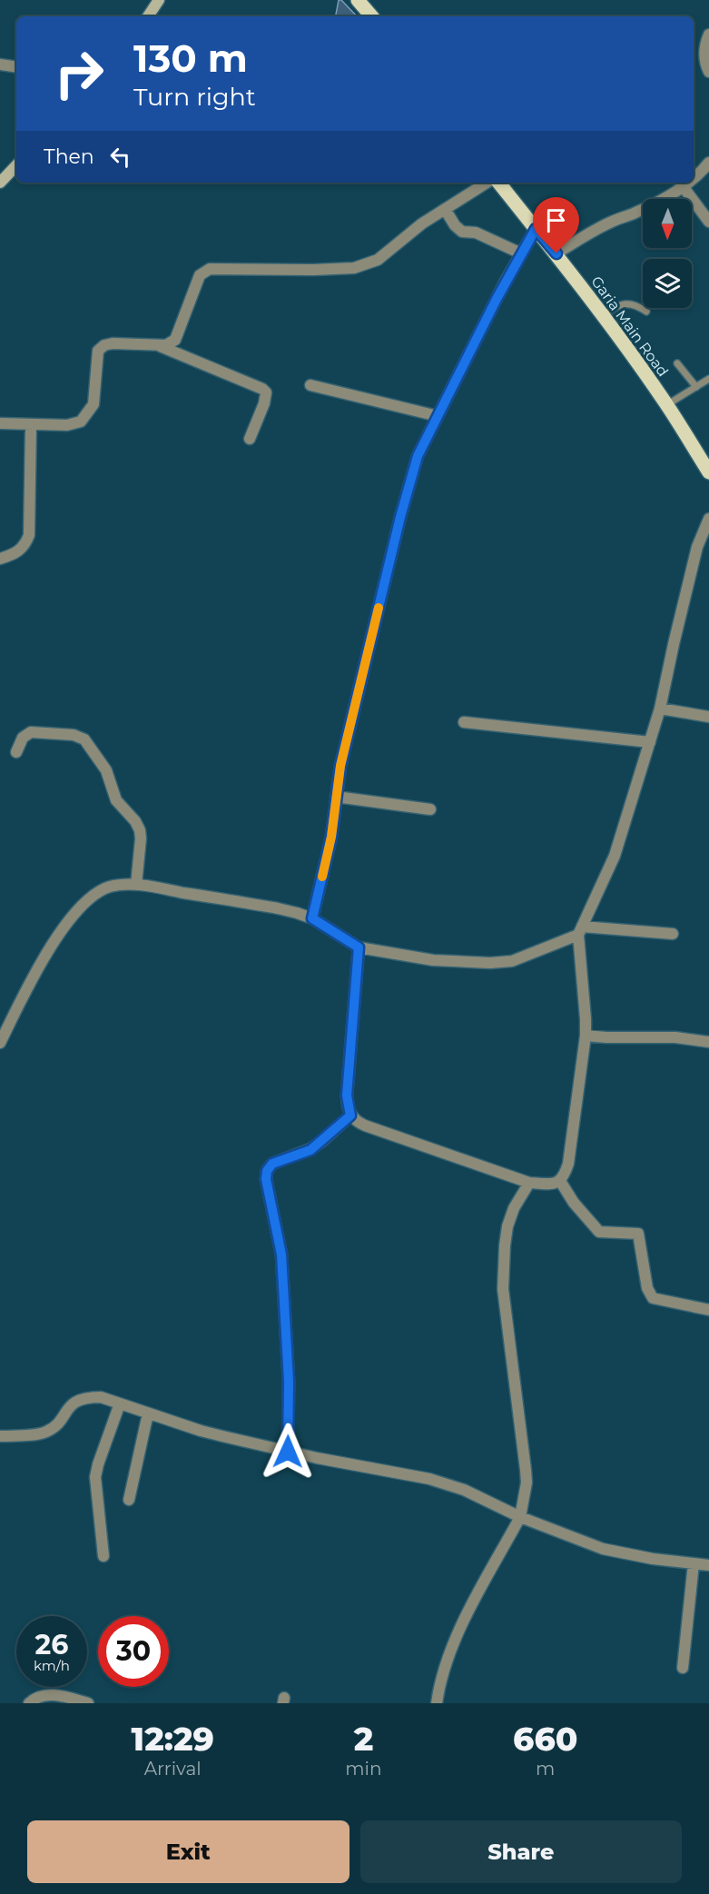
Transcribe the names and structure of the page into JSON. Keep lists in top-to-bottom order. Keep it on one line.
{"streets":{"main road":["Garia Main Road"]},"north":"bottom","page":{"turn":["130 m","Turn right"],"then":"Then","speed":"26 km/h","limit":"30","eta":["12:29","Arrival","2","min","660","m"],"buttons":["Exit","Share"]}}
